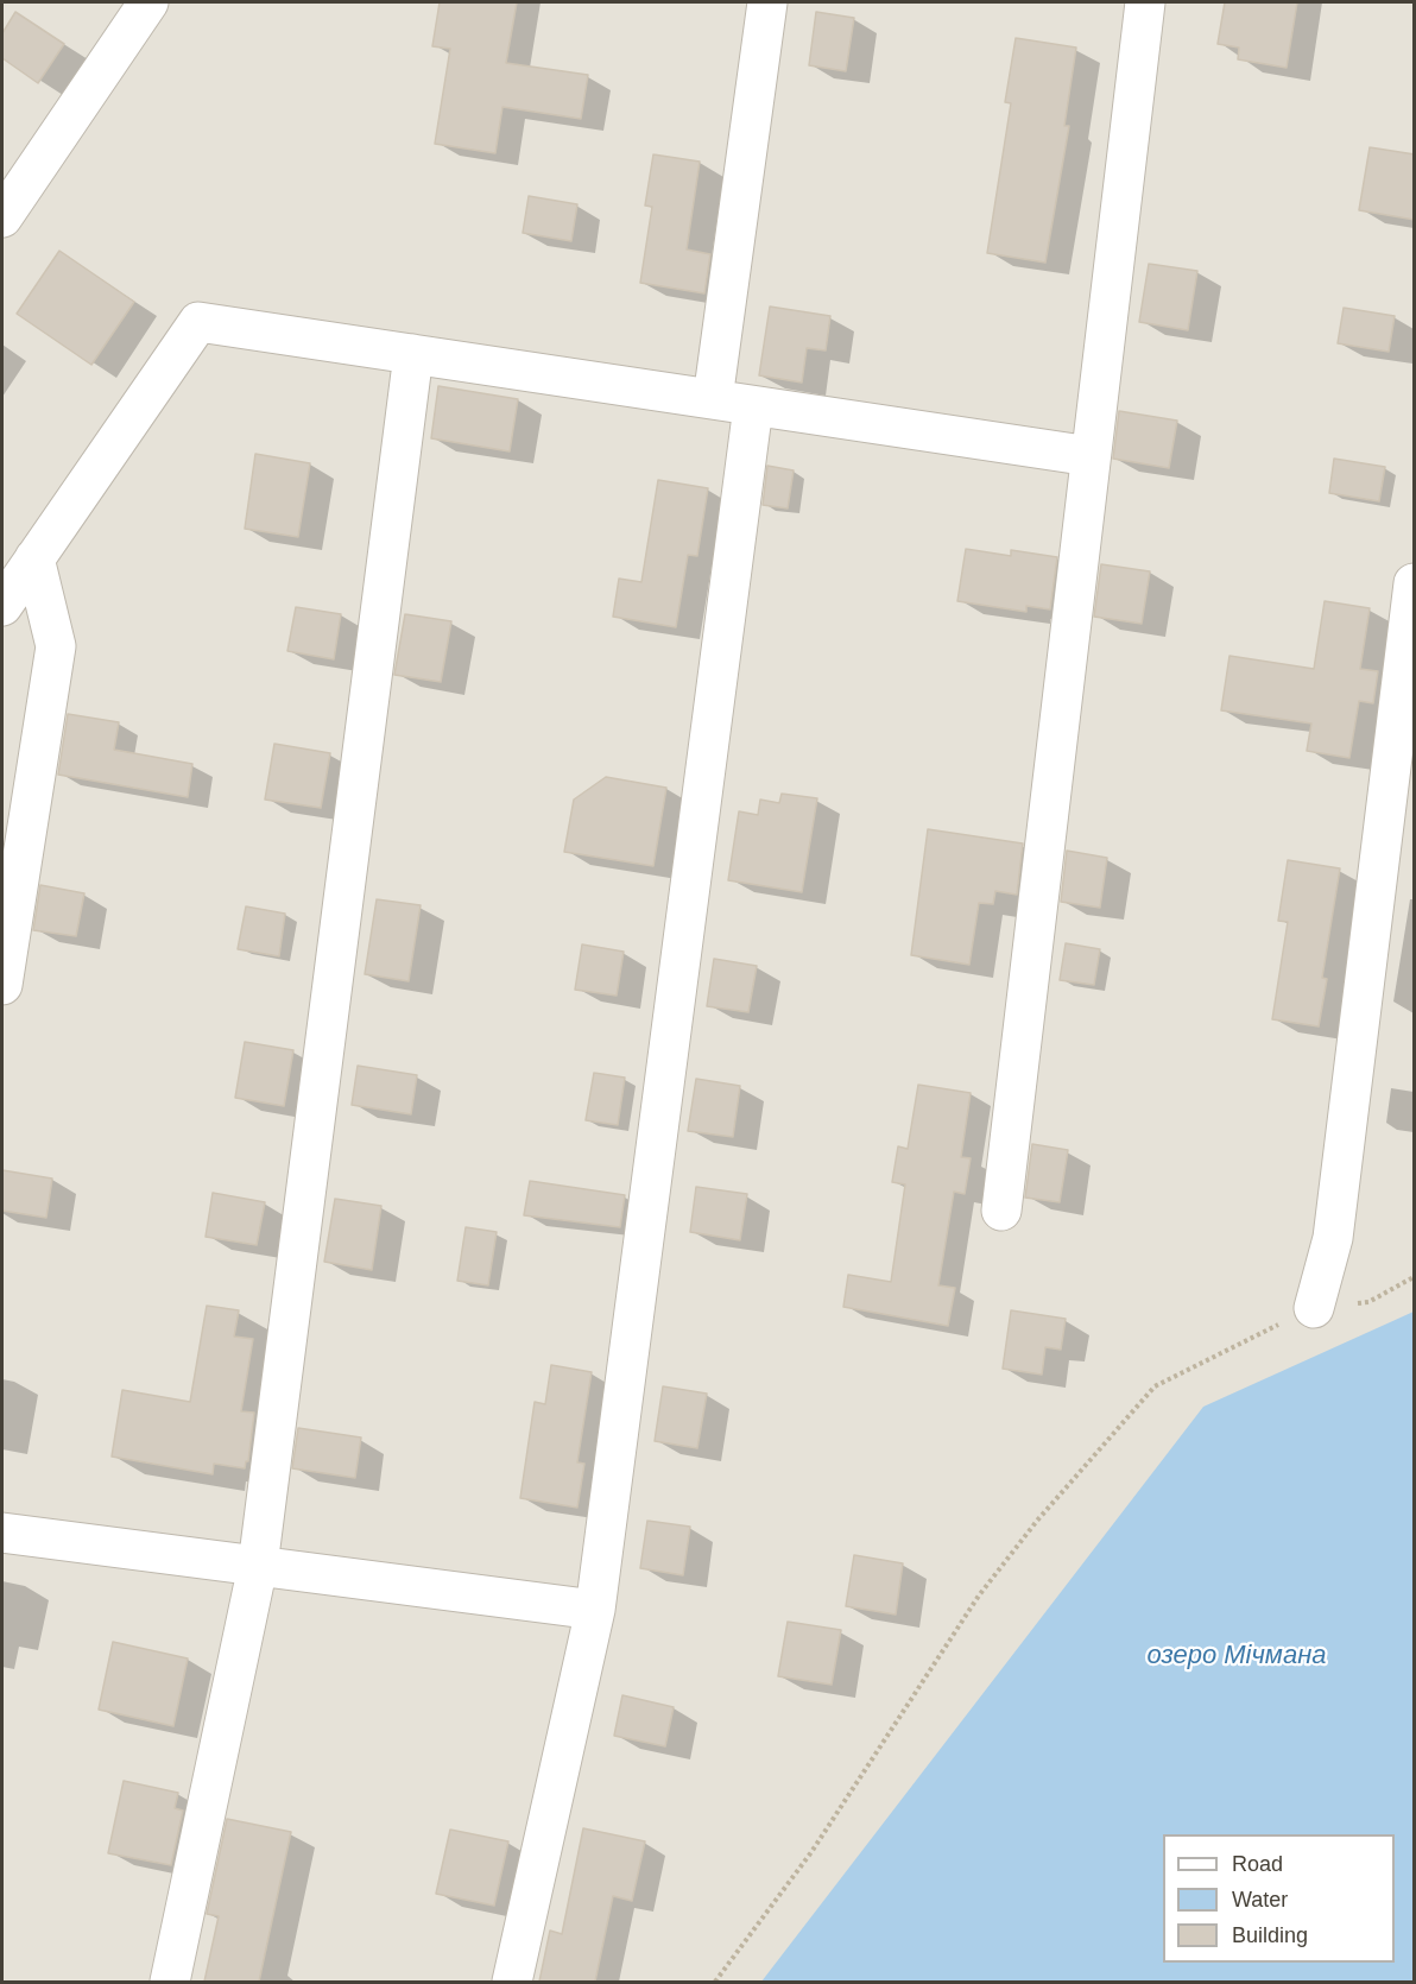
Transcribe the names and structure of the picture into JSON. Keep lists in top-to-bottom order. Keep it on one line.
{"water":["озеро Мічмана"],"legend":["Road","Water","Building"]}
